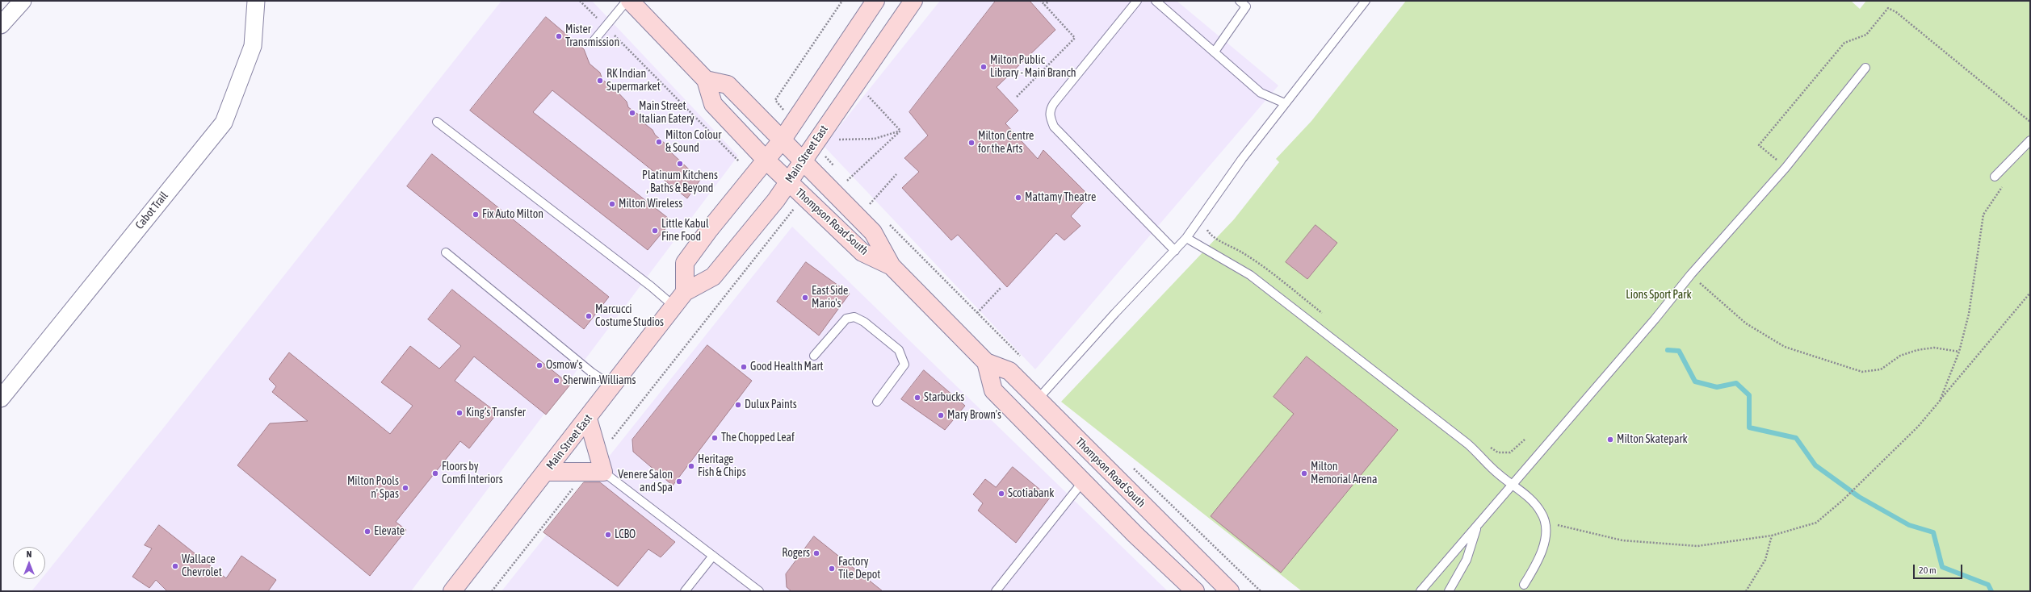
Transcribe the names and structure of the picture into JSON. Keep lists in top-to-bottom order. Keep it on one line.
{"streets":{"main road":["Main Street East","Thompson Road South"],"street":["Cabot Trail"]},"crossings":[["Main Street East","Thompson Road South"]],"parks":["Lions Sport Park"],"places":["Mister Transmission","Milton Public Library - Main Branch","RK Indian Supermarket","Main Street Italian Eatery","Milton Colour & Sound","Milton Centre for the Arts","Platinum Kitchens , Baths & Beyond","Mattamy Theatre","Milton Wireless","Fix Auto Milton","Little Kabul Fine Food","East Side Mario's","Marcucci Costume Studios","Osmow's","Good Health Mart","Sherwin-Williams","Starbucks","Dulux Paints","King’s Transfer","Mary Brown's","The Chopped Leaf","Milton Skatepark","Heritage Fish & Chips","Floors by Comfi Interiors","Milton Memorial Arena","Venere Salon and Spa","Milton Pools n' Spas","Scotiabank","Elevate","LCBO","Rogers","Wallace Chevrolet","Factory Tile Depot"],"scale_bar":"20 m","north":"top"}
